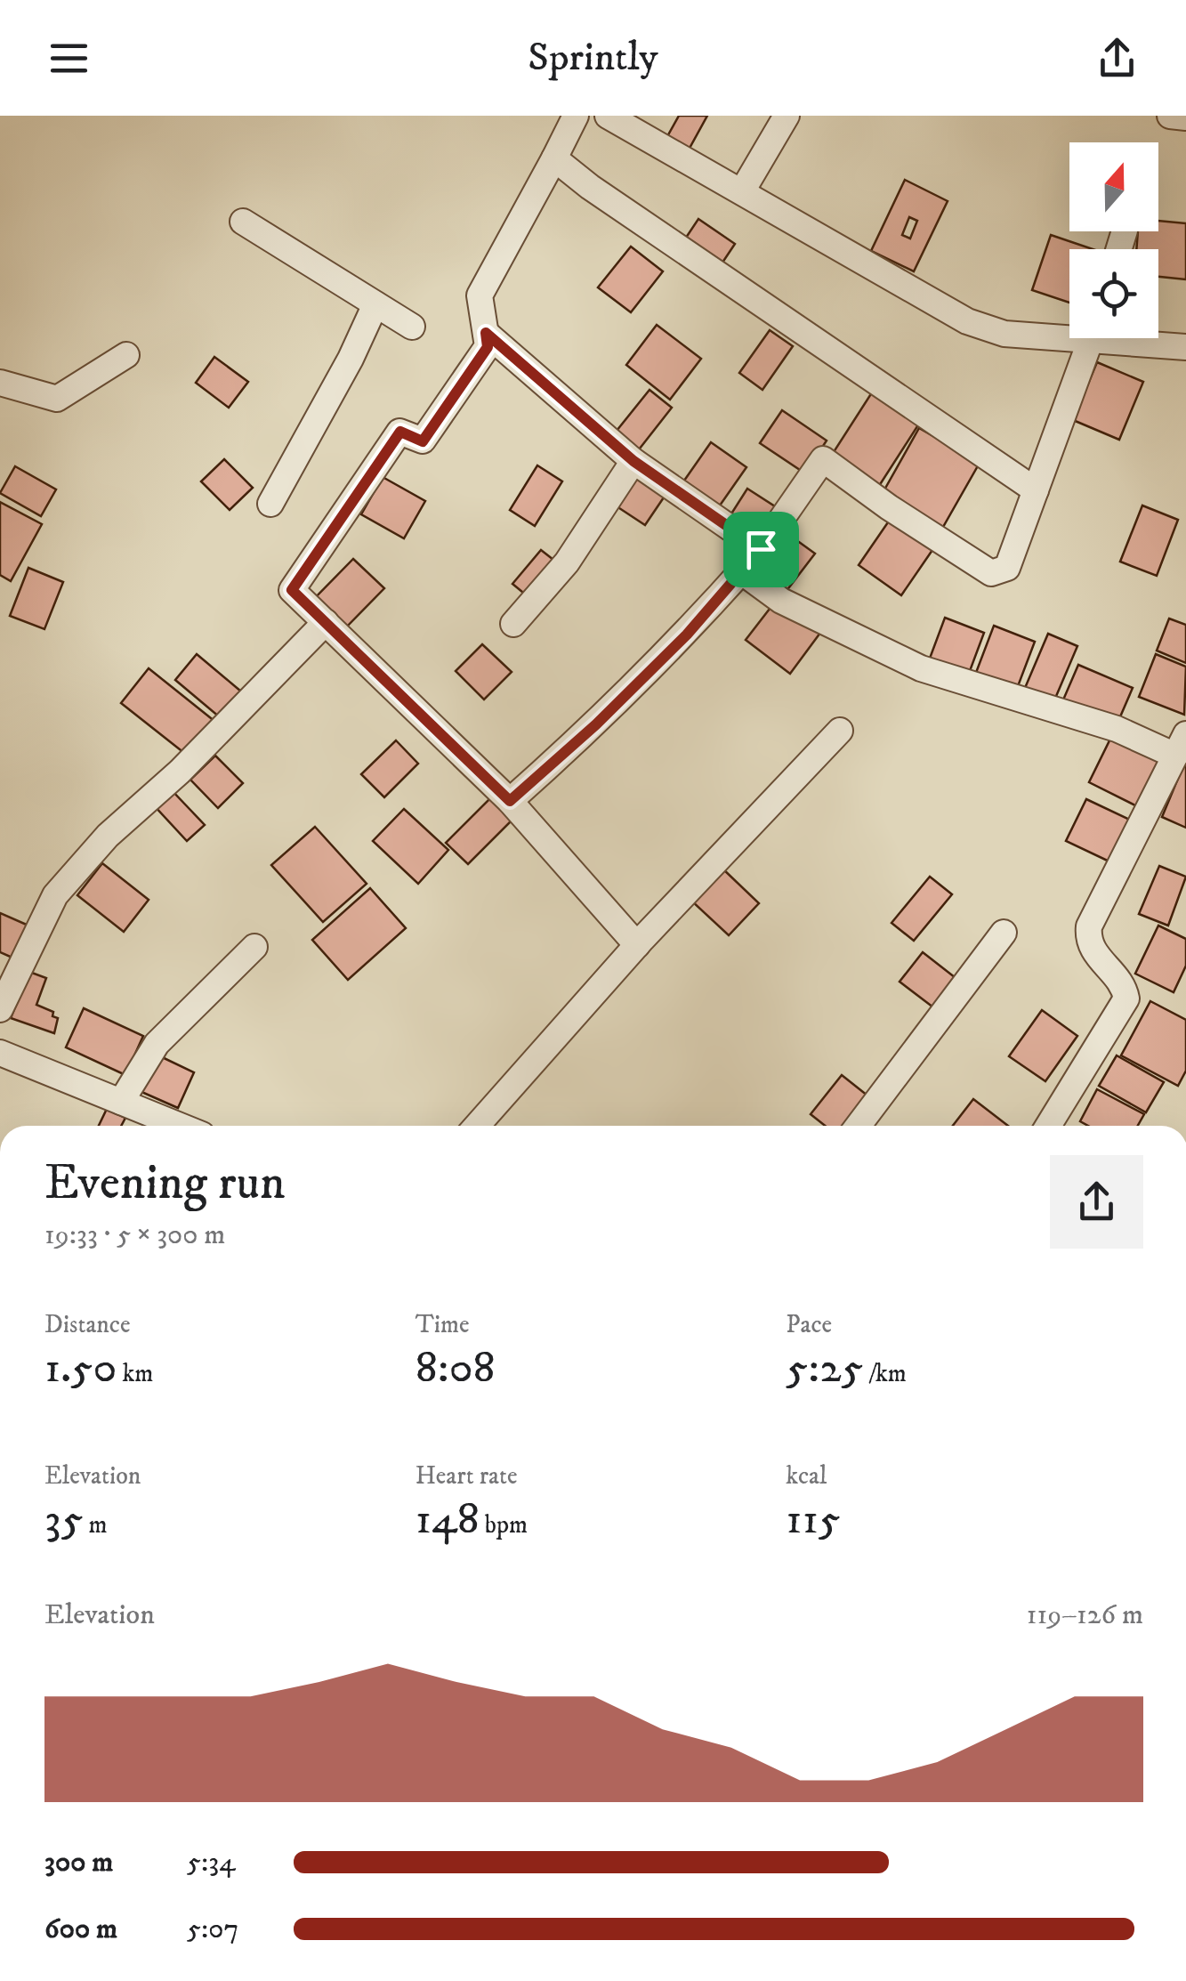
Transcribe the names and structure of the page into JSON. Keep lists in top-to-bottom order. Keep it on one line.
{"north":"top","page":{"header":"Sprintly","heading":["Evening run","19:33 · 5 × 300 m"],"stats":[["Distance","1.50 km"],["Time","8:08"],["Pace","5:25 /km"],["Elevation","35 m"],["Heart rate","148 bpm"],["kcal","115"]],"chart":["Elevation","119–126 m"],"list":[{"name":"300 m","note":"5:34"},{"name":"600 m","note":"5:07"}]}}
